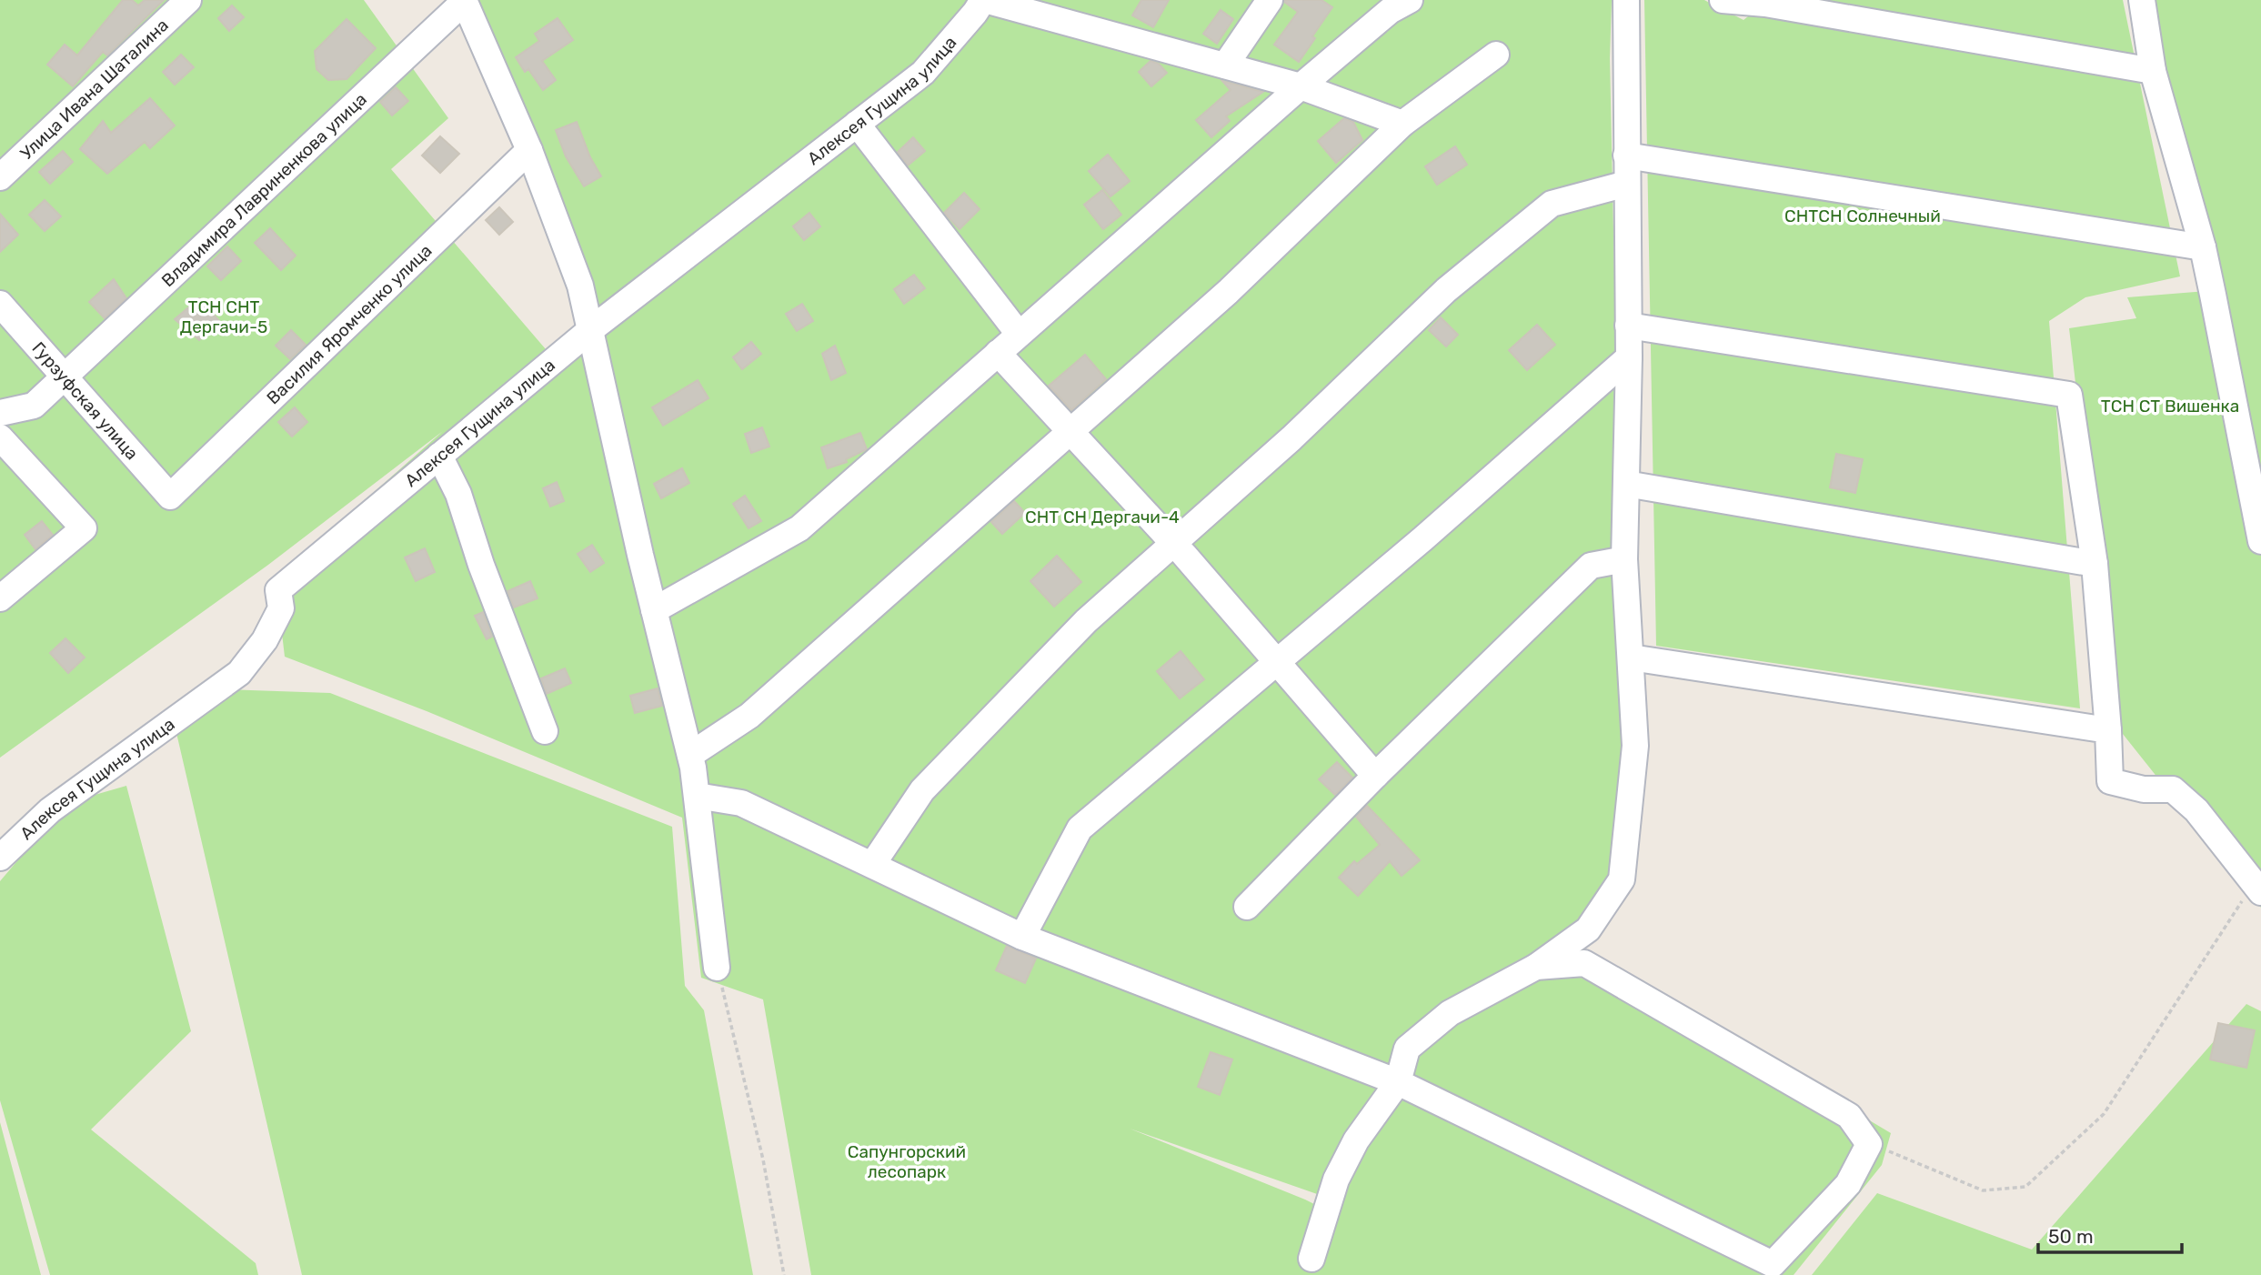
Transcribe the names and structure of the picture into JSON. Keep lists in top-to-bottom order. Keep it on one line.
{"streets":{"street":["Улица Ивана Шаталина","Алексея Гущина улица","Владимира Лавриненкова улица","Василия Яромченко улица","Гурзуфская улица"]},"crossings":[["Владимира Лавриненкова улица","Гурзуфская улица"],["Василия Яромченко улица","Гурзуфская улица"]],"parks":["СНТСН Солнечный","ТСН СНТ Дергачи-5","ТСН СТ Вишенка","СНТ СН Дергачи-4","Сапунгорский лесопарк"],"scale_bar":"50 m"}
